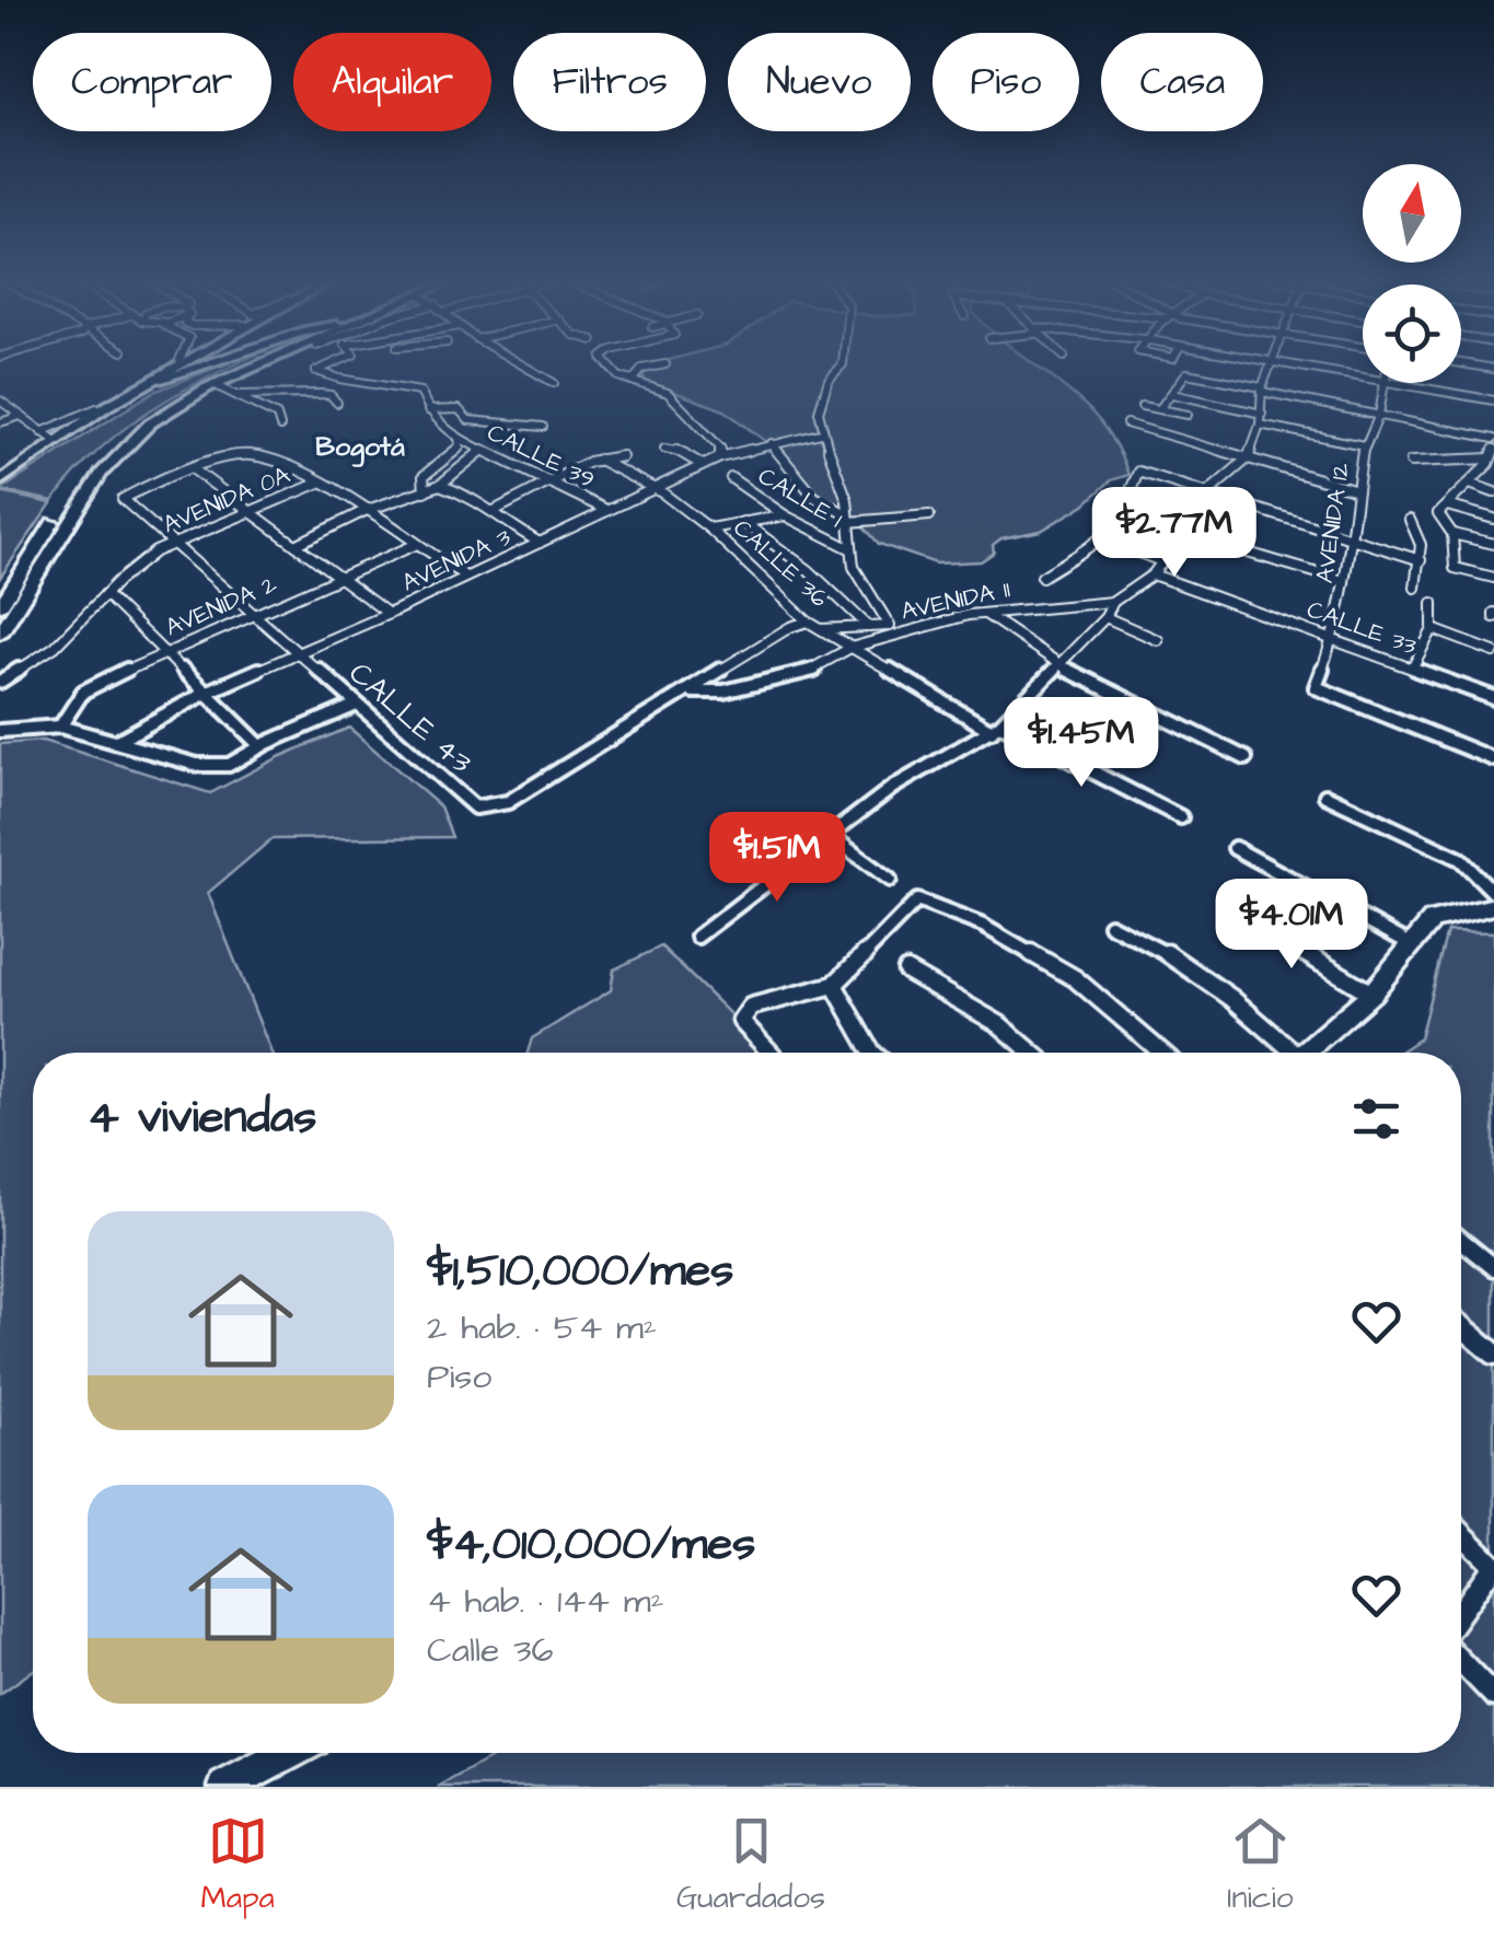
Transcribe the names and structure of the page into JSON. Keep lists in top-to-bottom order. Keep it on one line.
{"streets":{"street":["CALLE 39","CALLE 1","AVENIDA 0A","AVENIDA 12","AVENIDA 3","CALLE 36","AVENIDA 11","AVENIDA 2","CALLE 33","CALLE 43"]},"crossings":[["CALLE 39","AVENIDA 3"],["AVENIDA 0A","CALLE 43"],["AVENIDA 12","CALLE 33"],["AVENIDA 3","CALLE 36"],["AVENIDA 3","CALLE 43"],["CALLE 36","AVENIDA 11"],["CALLE 36","CALLE 43"],["AVENIDA 11","CALLE 33"],["AVENIDA 11","CALLE 43"],["AVENIDA 2","CALLE 43"]],"districts":["Bogotá"],"north":"top","page":{"chip":["Comprar","Alquilar","Filtros","Nuevo","Piso","Casa"],"price":["$2.77M","$1.45M","$1.51M","$4.01M"],"heading":"4 viviendas","list":[{"name":"$1,510,000/mes","note":"2 hab. · 54 m² · Piso"},{"name":"$4,010,000/mes","note":"4 hab. · 144 m² · Calle 36"}],"tabs":["Mapa","Guardados","Inicio"]}}
